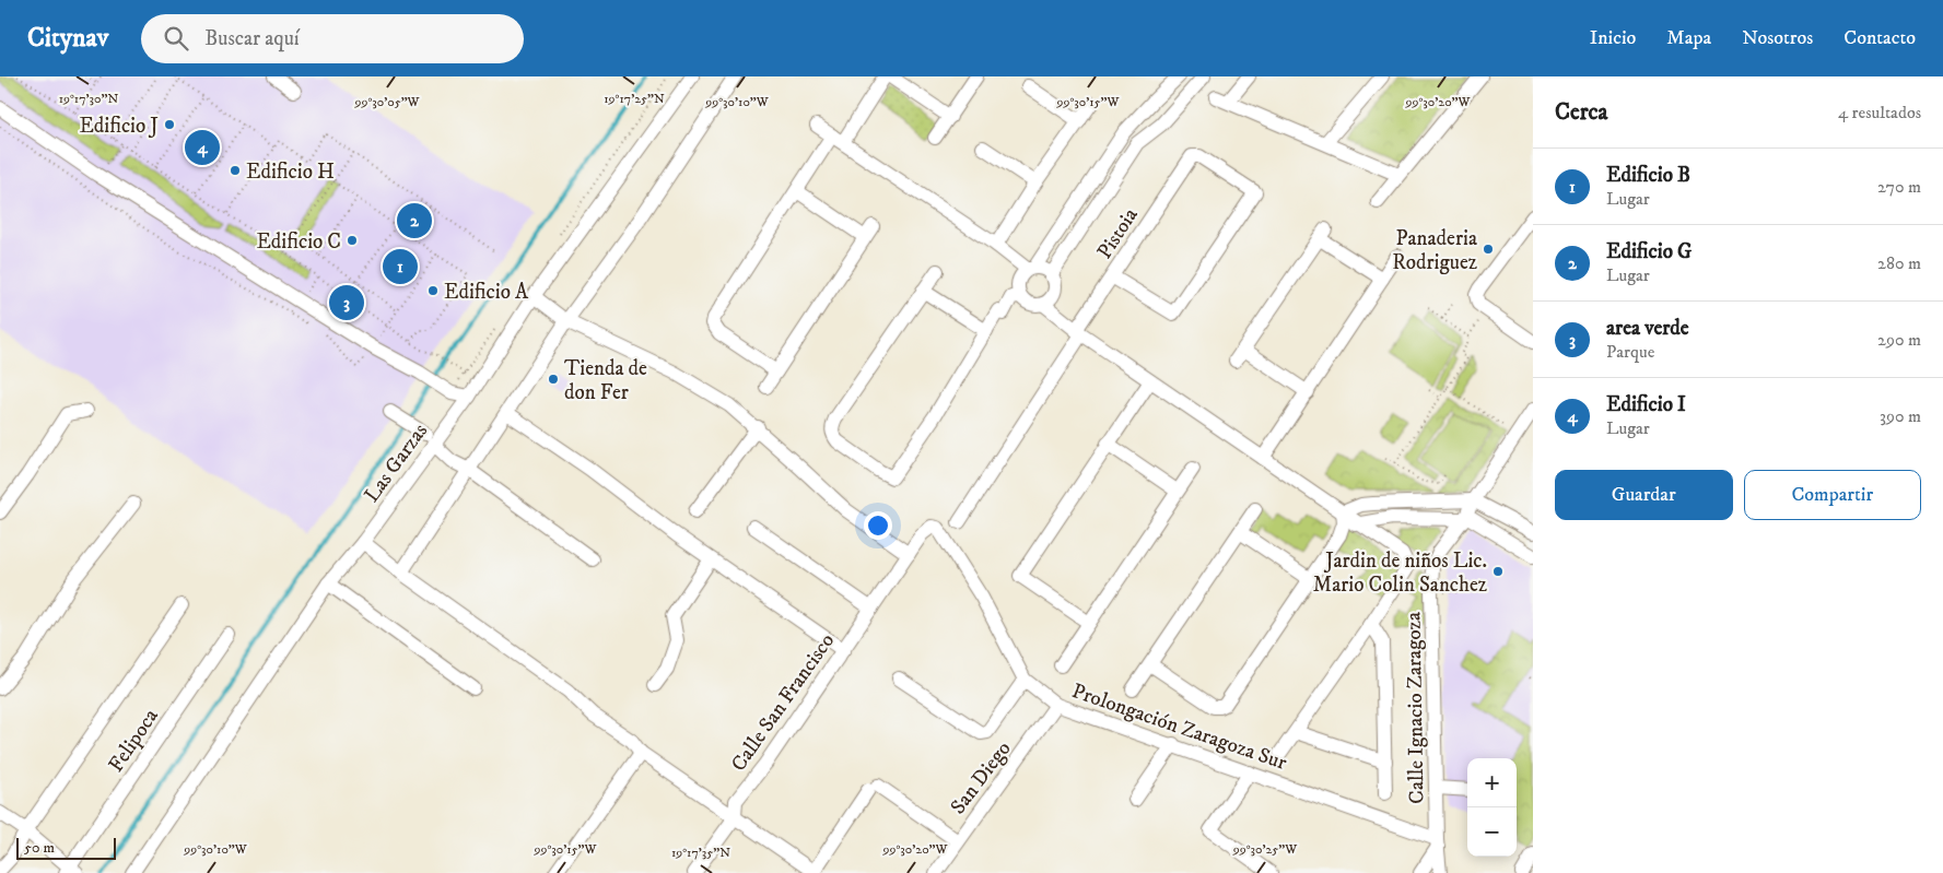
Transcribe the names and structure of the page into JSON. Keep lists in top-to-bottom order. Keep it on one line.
{"streets":{"street":["Pistoia","Las Garzas","Calle San Francisco","Calle Ignacio Zaragoza","Prolongación Zaragoza Sur","Felipoca","San Diego"]},"crossings":[["Calle Ignacio Zaragoza","Prolongación Zaragoza Sur"],["Prolongación Zaragoza Sur","San Diego"]],"places":["Edificio J","Edificio H","Edificio C","Panaderia Rodriguez","Edificio A","Tienda de don Fer","Jardin de niños Lic. Mario Colin Sanchez"],"scale_bar":"50 m","page":{"header":"Citynav","search":"Buscar aquí","nav":["Inicio","Mapa","Nosotros","Contacto"],"heading":["Cerca","4 resultados"],"pins":["4","2","1","3"],"list":[{"mark":"1","name":"Edificio B","note":"Lugar","value":"270 m"},{"mark":"2","name":"Edificio G","note":"Lugar","value":"280 m"},{"mark":"3","name":"area verde","note":"Parque","value":"290 m"},{"mark":"4","name":"Edificio I","note":"Lugar","value":"390 m"}],"buttons":["Guardar","Compartir"],"map_buttons":["+","−"],"scale":"50 m"},"coordinates":["19°17'30\"N","19°17'25\"N","99°30'05\"W","99°30'10\"W","99°30'15\"W","99°30'20\"W","99°30'25\"W","19°17'35\"N"]}
